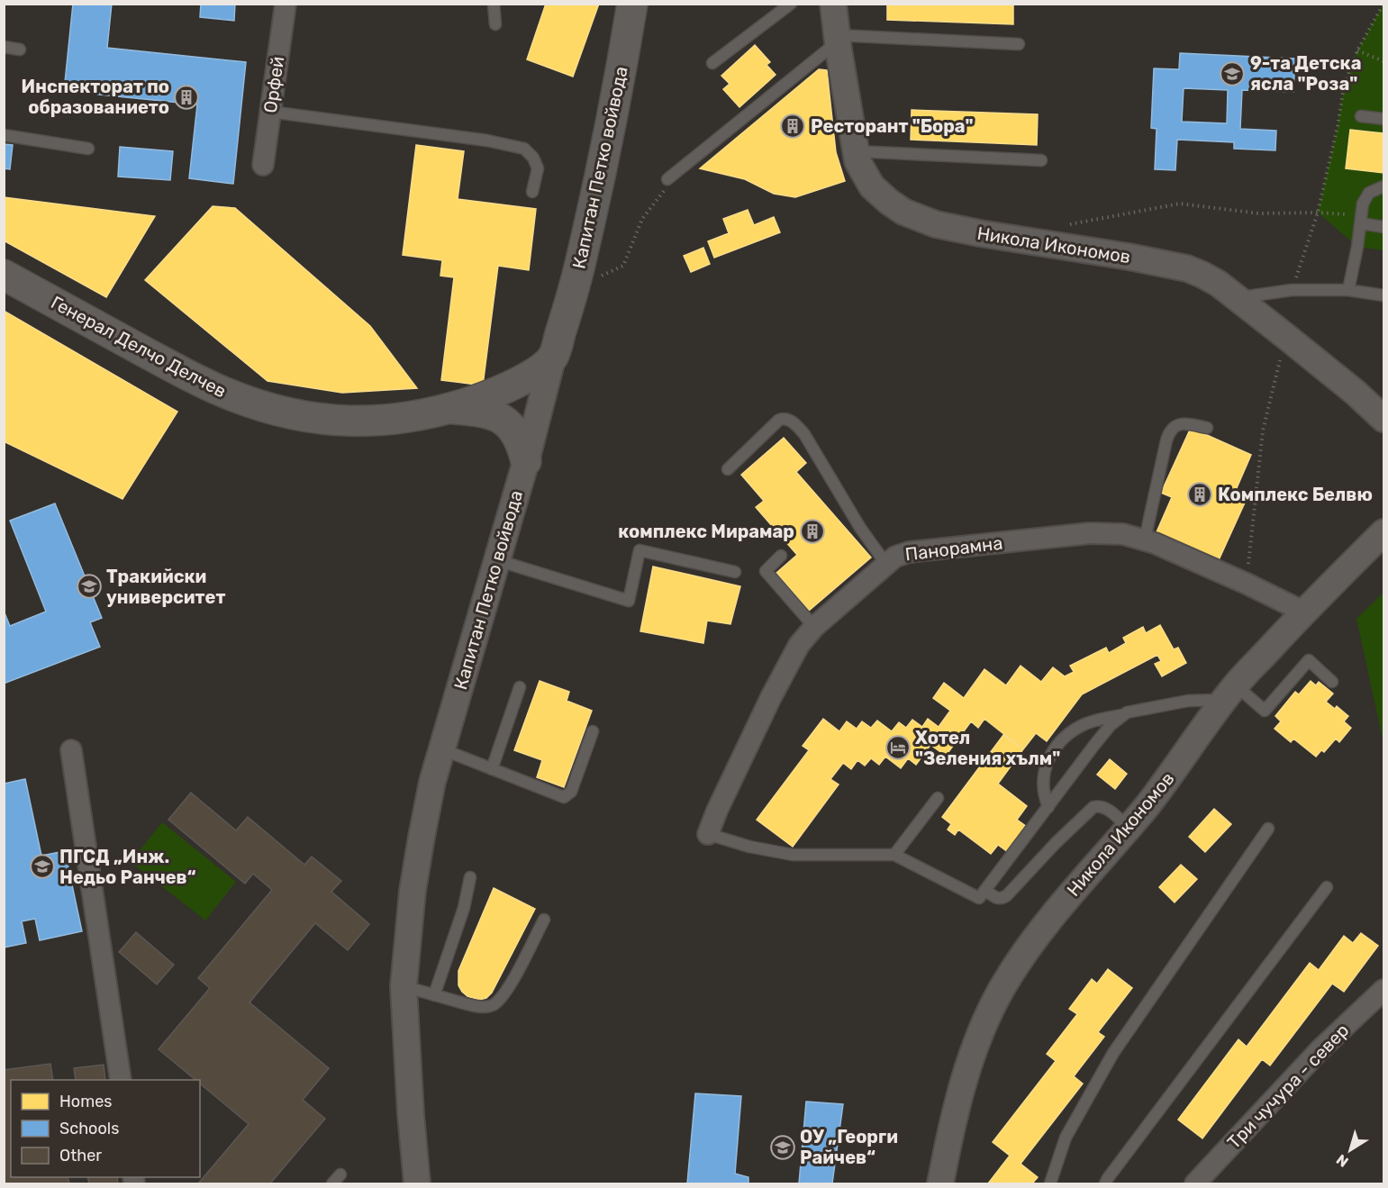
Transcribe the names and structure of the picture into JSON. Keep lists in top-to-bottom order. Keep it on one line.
{"streets":{"main road":["Капитан Петко войвода","Генерал Делчо Делчев"],"street":["Орфей","Никола Икономов","Панорамна","Три чучура - север"]},"crossings":[["Капитан Петко войвода","Генерал Делчо Делчев"],["Никола Икономов","Панорамна"]],"places":{"school or university":["9-та Детска ясла \"Роза\"","Тракийски университет","ПГСД „Инж. Недьо Ранчев“","ОУ „Георги Райчев“"],"building":["Инспекторат по образованието","Ресторант \"Бора\"","Комплекс Белвю","комплекс Мирамар"],"hotel":["Хотел \"Зеления хълм\""]},"legend":["Homes","Schools","Other"],"north":"bottom left"}
